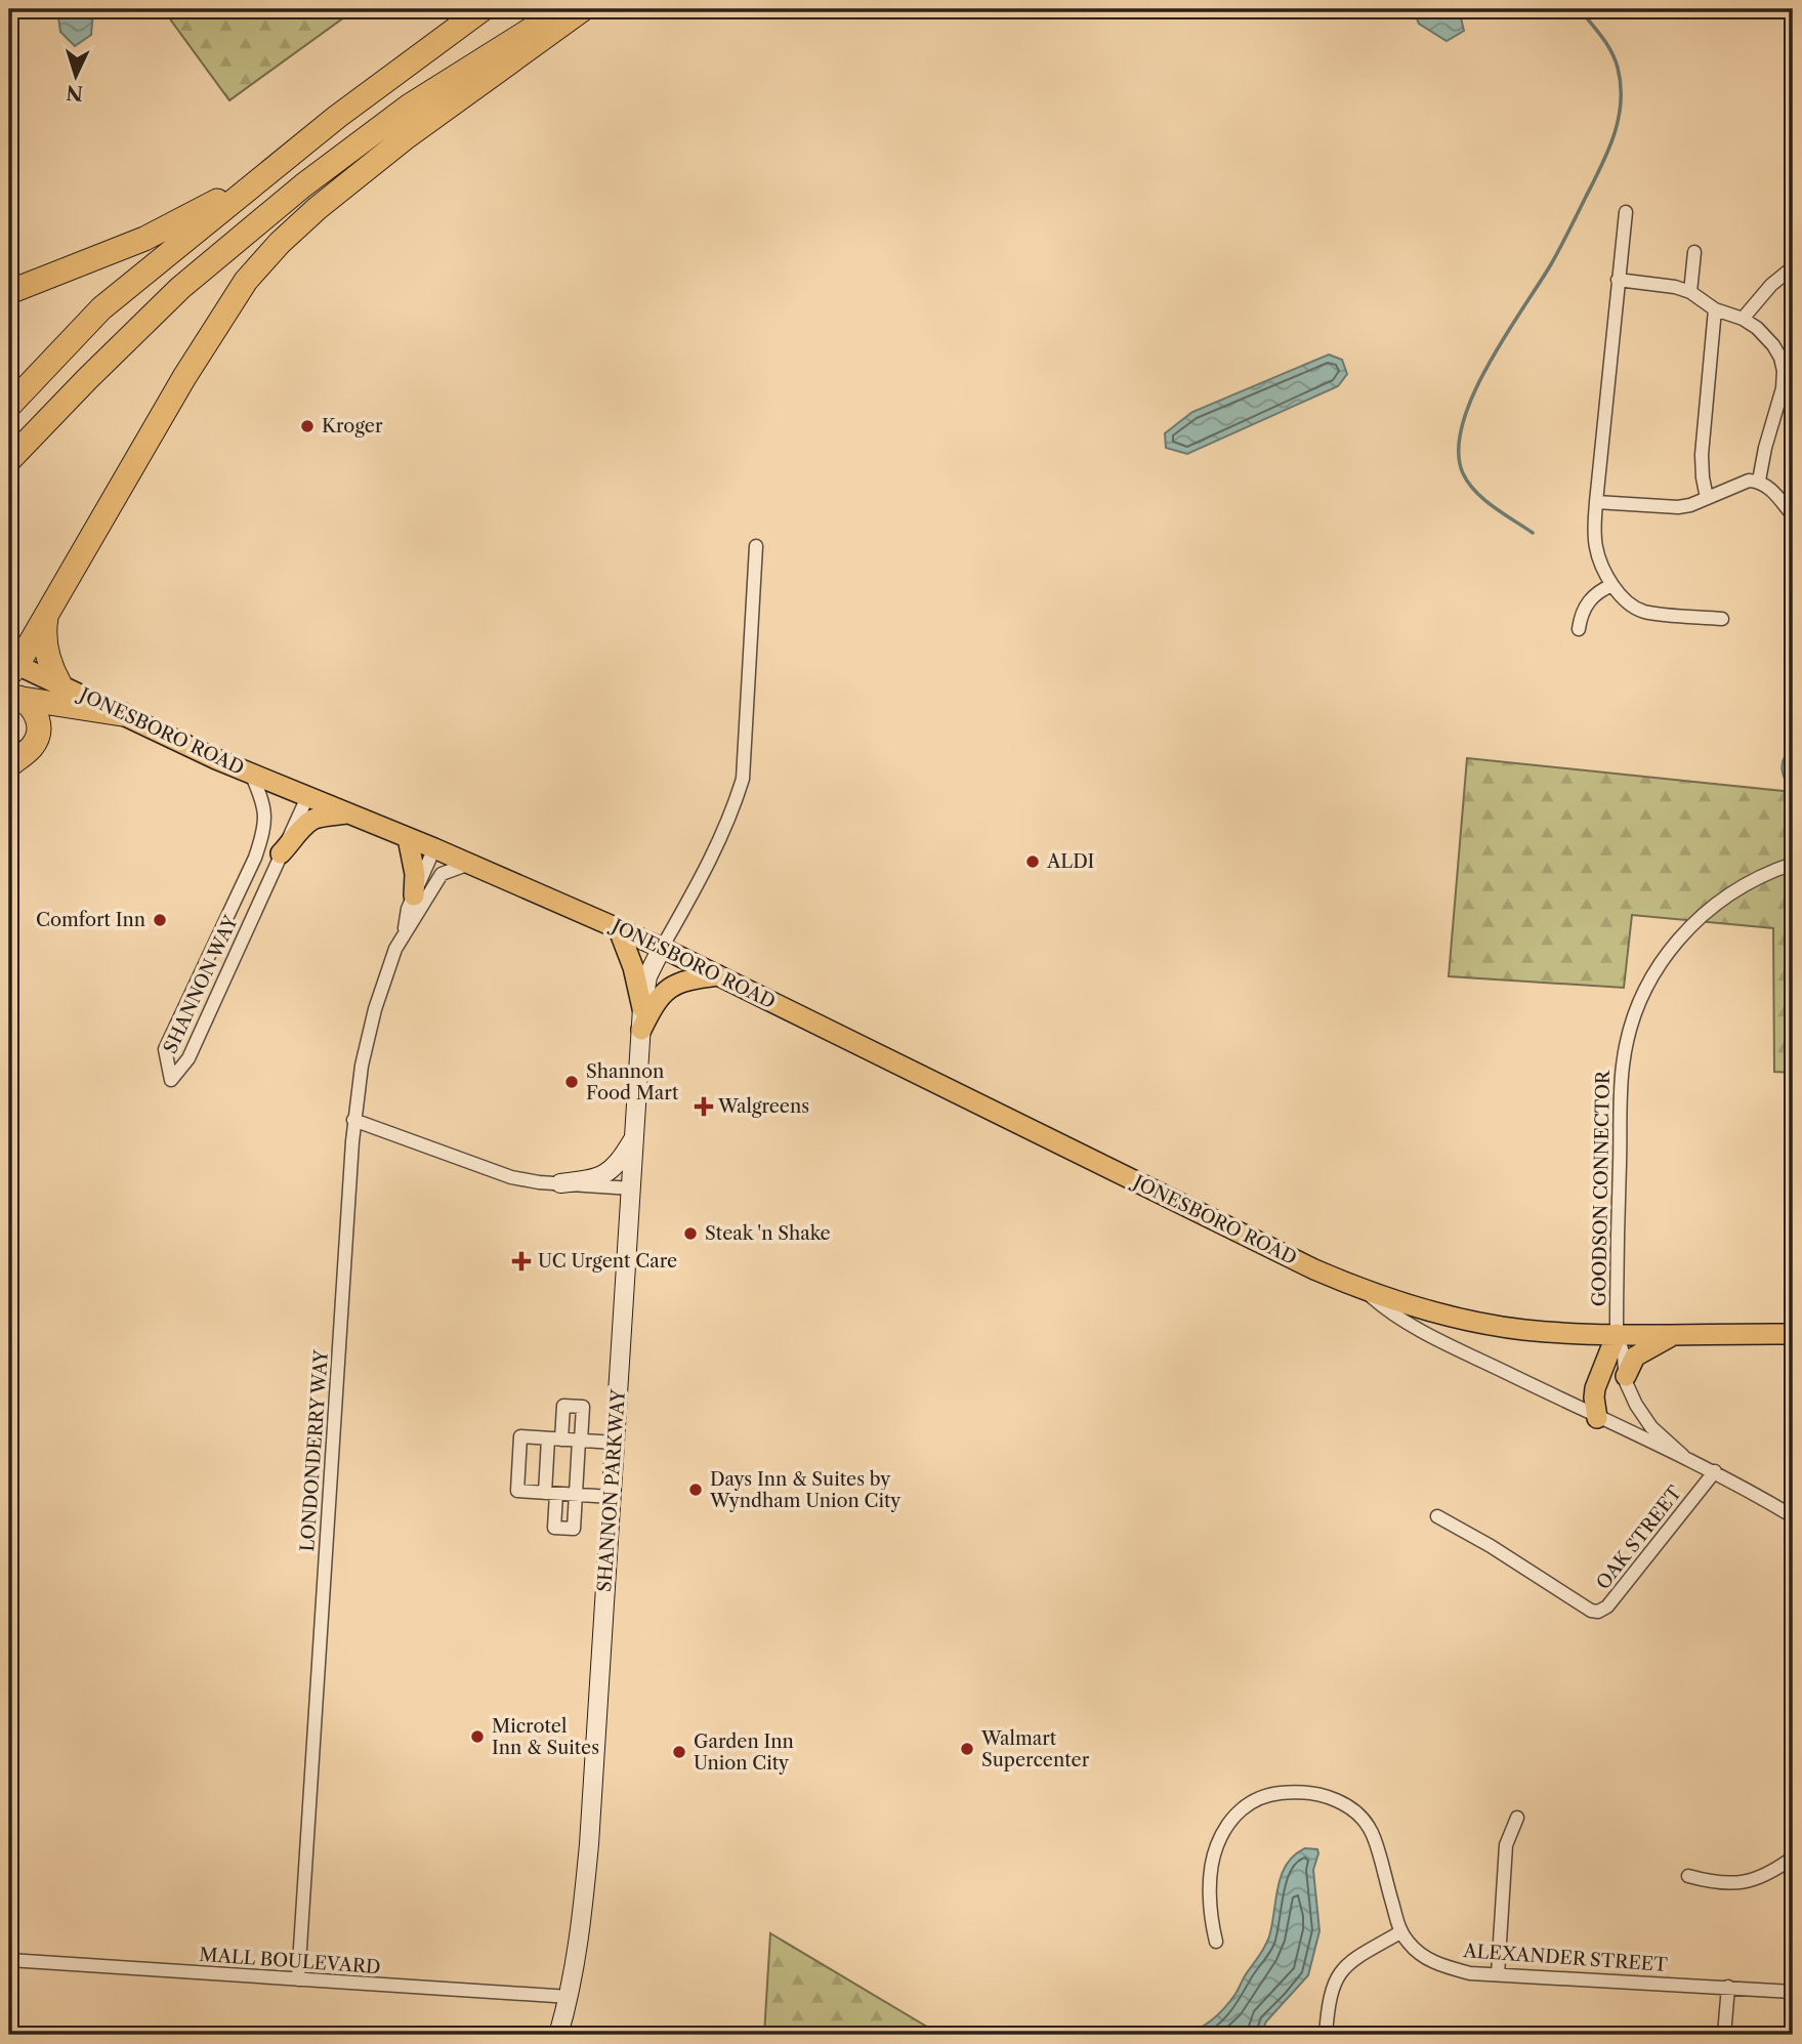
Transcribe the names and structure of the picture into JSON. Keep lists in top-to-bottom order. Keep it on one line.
{"streets":{"main road":["JONESBORO ROAD"],"street":["SHANNON WAY","GOODSON CONNECTOR","LONDONDERRY WAY","SHANNON PARKWAY","OAK STREET","ALEXANDER STREET","MALL BOULEVARD"]},"crossings":[["JONESBORO ROAD","SHANNON WAY"],["JONESBORO ROAD","GOODSON CONNECTOR"],["JONESBORO ROAD","LONDONDERRY WAY"],["JONESBORO ROAD","SHANNON PARKWAY"],["JONESBORO ROAD","OAK STREET"],["LONDONDERRY WAY","MALL BOULEVARD"],["SHANNON PARKWAY","MALL BOULEVARD"]],"places":{"other":["Kroger","ALDI","Comfort Inn","Shannon Food Mart","Steak 'n Shake","Days Inn & Suites by Wyndham Union City","Microtel Inn & Suites","Walmart Supercenter","Garden Inn Union City"],"health":["Walgreens","UC Urgent Care"]},"north":"bottom"}
